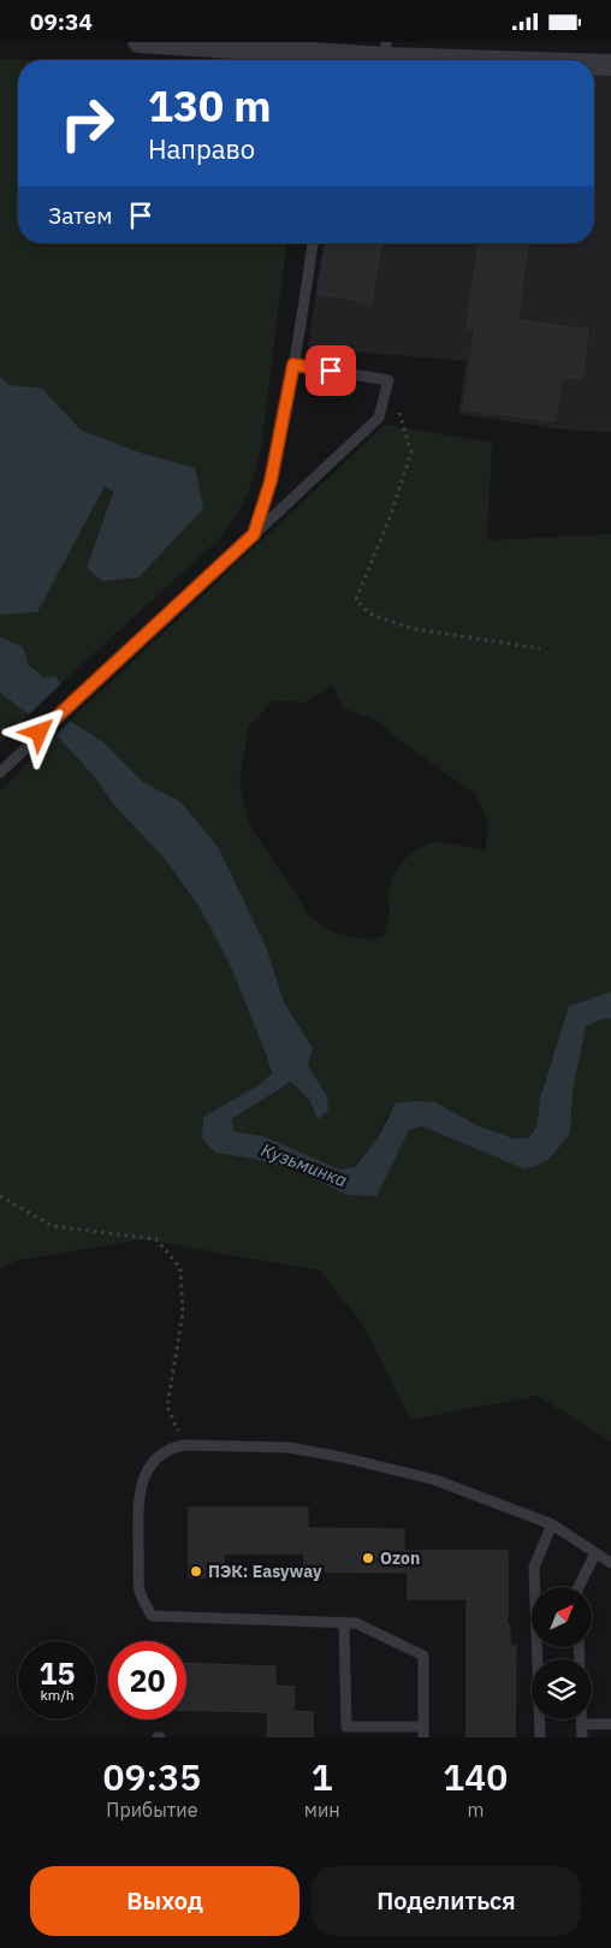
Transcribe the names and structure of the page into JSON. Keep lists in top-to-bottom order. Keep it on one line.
{"water":["Кузьминка"],"places":["Ozon","ПЭК: Easyway"],"north":"top right","page":{"status":"09:34","turn":["130 m","Направо"],"then":"Затем","speed":"15 km/h","limit":"20","eta":["09:35","Прибытие","1","мин","140","m"],"buttons":["Выход","Поделиться"]}}
